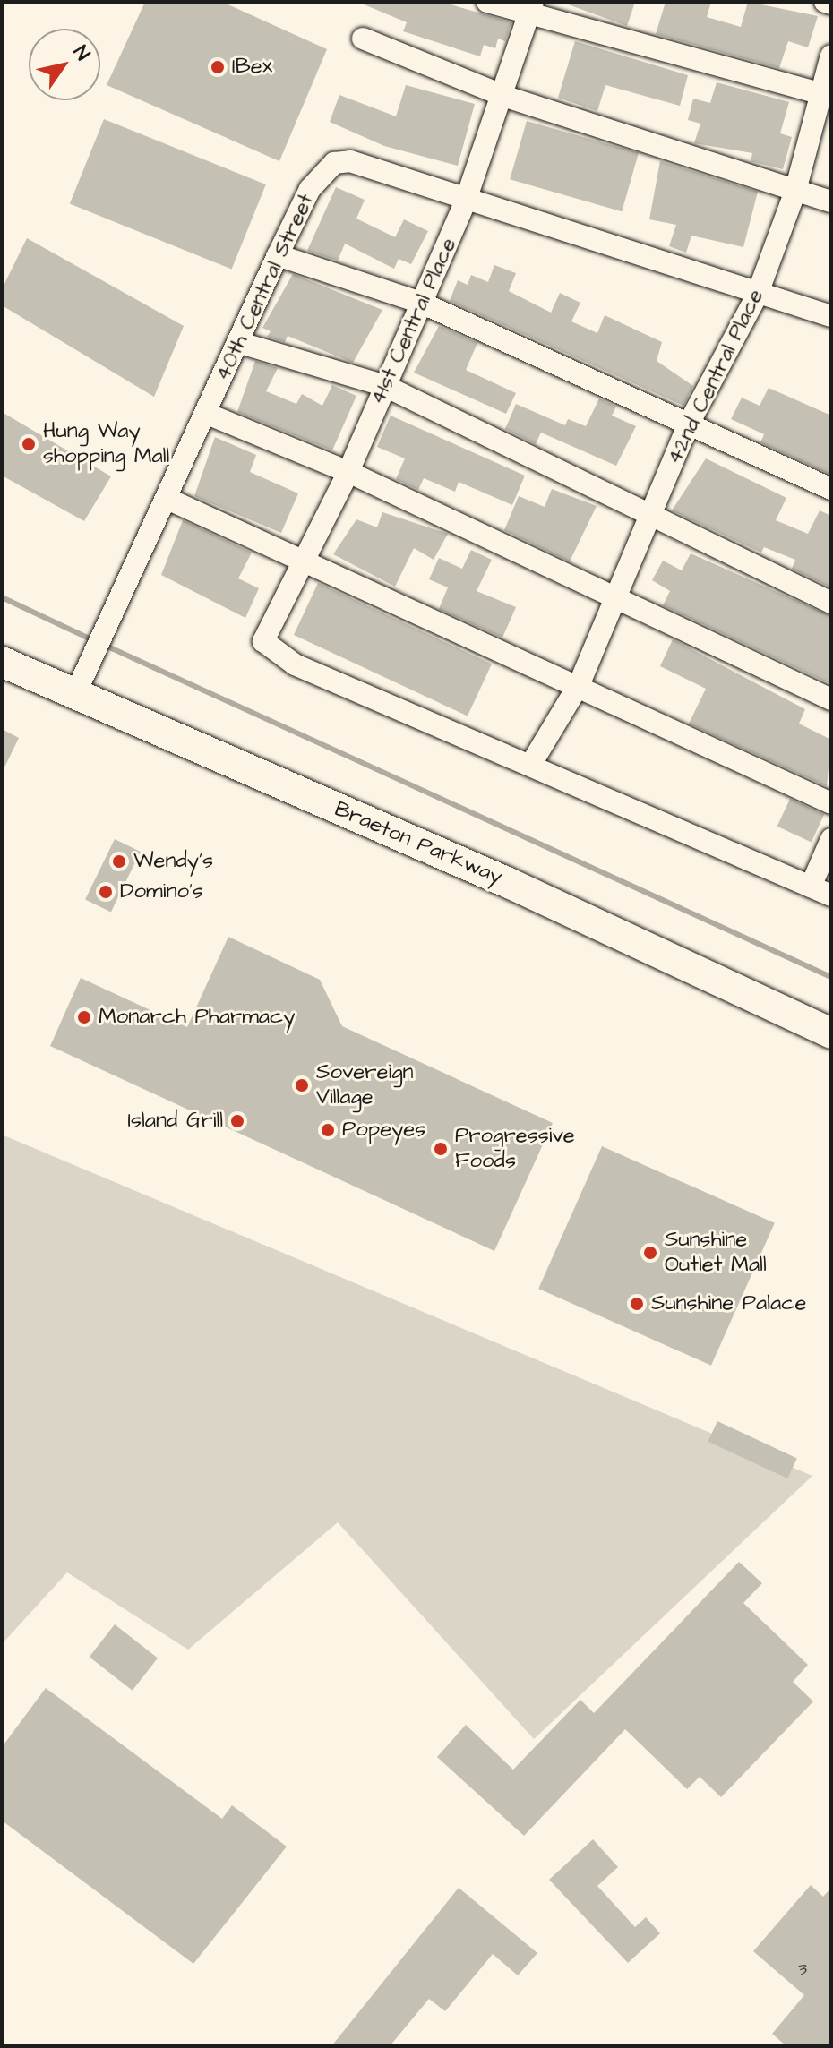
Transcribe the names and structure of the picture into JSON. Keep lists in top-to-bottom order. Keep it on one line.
{"streets":{"main road":["Braeton Parkway"],"street":["40th Central Street","41st Central Place","42nd Central Place"]},"crossings":[["40th Central Street","41st Central Place"],["40th Central Street","42nd Central Place"],["40th Central Street","Braeton Parkway"],["41st Central Place","42nd Central Place"]],"places":["IBex","Hung Way shopping Mall","Wendy's","Domino's","Monarch Pharmacy","Sovereign Village","Island Grill","Popeyes","Progressive Foods","Sunshine Outlet Mall","Sunshine Palace"],"house_numbers":["3"],"north":"top right"}
